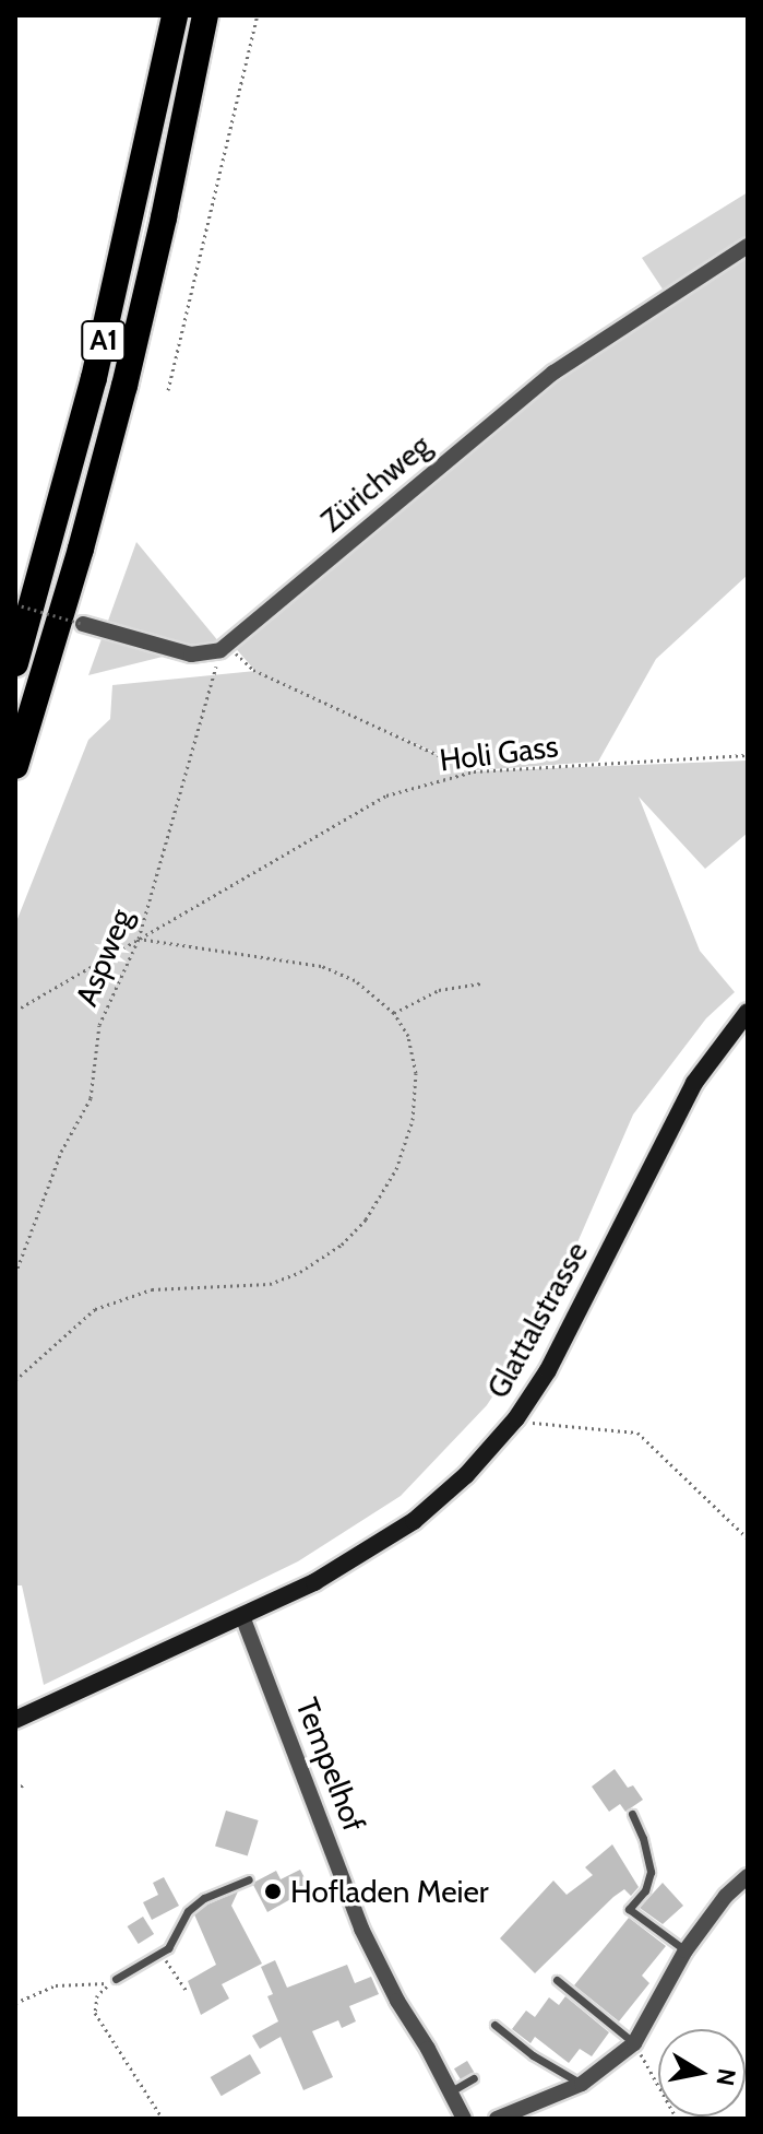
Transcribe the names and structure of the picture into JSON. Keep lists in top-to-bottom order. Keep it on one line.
{"streets":{"highway":["A1"],"street":["Zürichweg","Glattalstrasse","Tempelhof"],"path":["Holi Gass","Aspweg"]},"crossings":[["Zürichweg","Aspweg"],["Holi Gass","Aspweg"],["Glattalstrasse","Tempelhof"]],"places":["Hofladen Meier"],"north":"right"}
